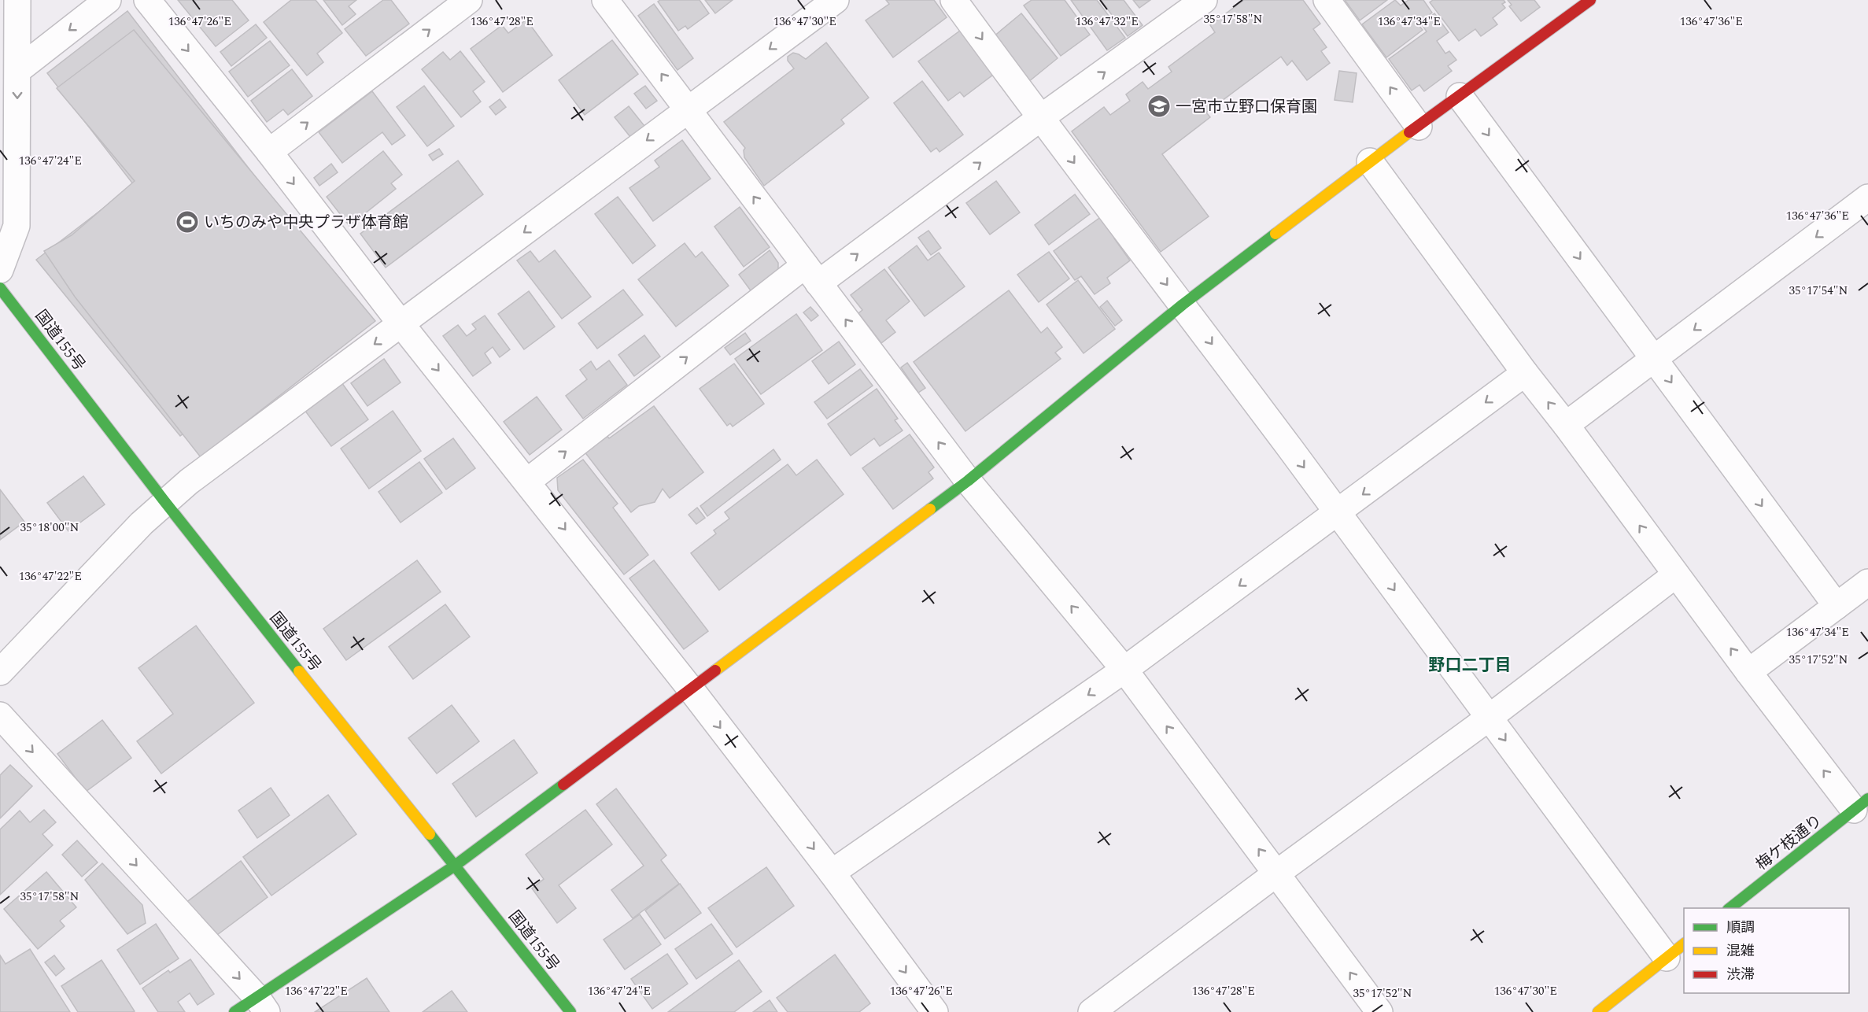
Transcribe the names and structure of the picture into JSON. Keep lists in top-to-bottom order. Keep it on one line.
{"streets":{"main road":["国道155号","梅ケ枝通り"]},"districts":["野口二丁目"],"places":{"school or university":["一宮市立野口保育園"],"sports":["いちのみや中央プラザ体育館"]},"legend":["順調","混雑","渋滞"],"coordinates":["35°17'58\"N","136°47'26\"E","136°47'28\"E","136°47'30\"E","136°47'32\"E","136°47'34\"E","136°47'36\"E","136°47'24\"E","35°17'54\"N","35°18'00\"N","136°47'22\"E","35°17'52\"N"]}
